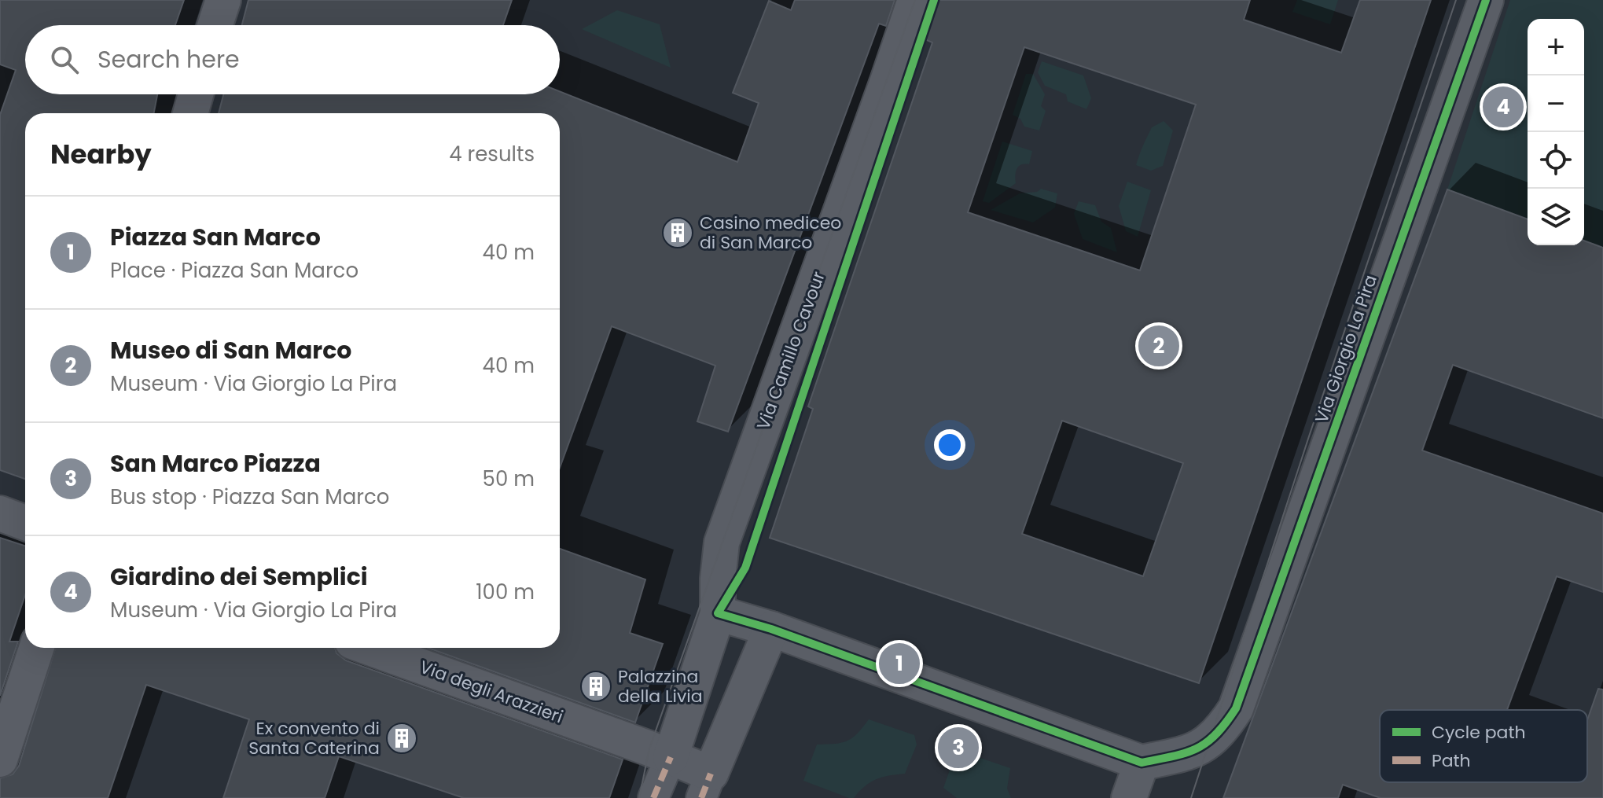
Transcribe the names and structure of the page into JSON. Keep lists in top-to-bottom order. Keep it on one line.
{"streets":{"street":["Via Giorgio La Pira","Via Camillo Cavour","Via degli Arazzieri"]},"crossings":[["Via Camillo Cavour","Via degli Arazzieri"]],"places":{"building":["Casino mediceo di San Marco","Palazzina della Livia","Ex convento di Santa Caterina"]},"legend":["Cycle path","Path"],"page":{"map_buttons":["+","−"],"search":"Search here","pins":["4","2","1","3"],"heading":["Nearby","4 results"],"list":[{"mark":"1","name":"Piazza San Marco","note":"Place · Piazza San Marco","value":"40 m"},{"mark":"2","name":"Museo di San Marco","note":"Museum · Via Giorgio La Pira","value":"40 m"},{"mark":"3","name":"San Marco Piazza","note":"Bus stop · Piazza San Marco","value":"50 m"},{"mark":"4","name":"Giardino dei Semplici","note":"Museum · Via Giorgio La Pira","value":"100 m"}]}}
